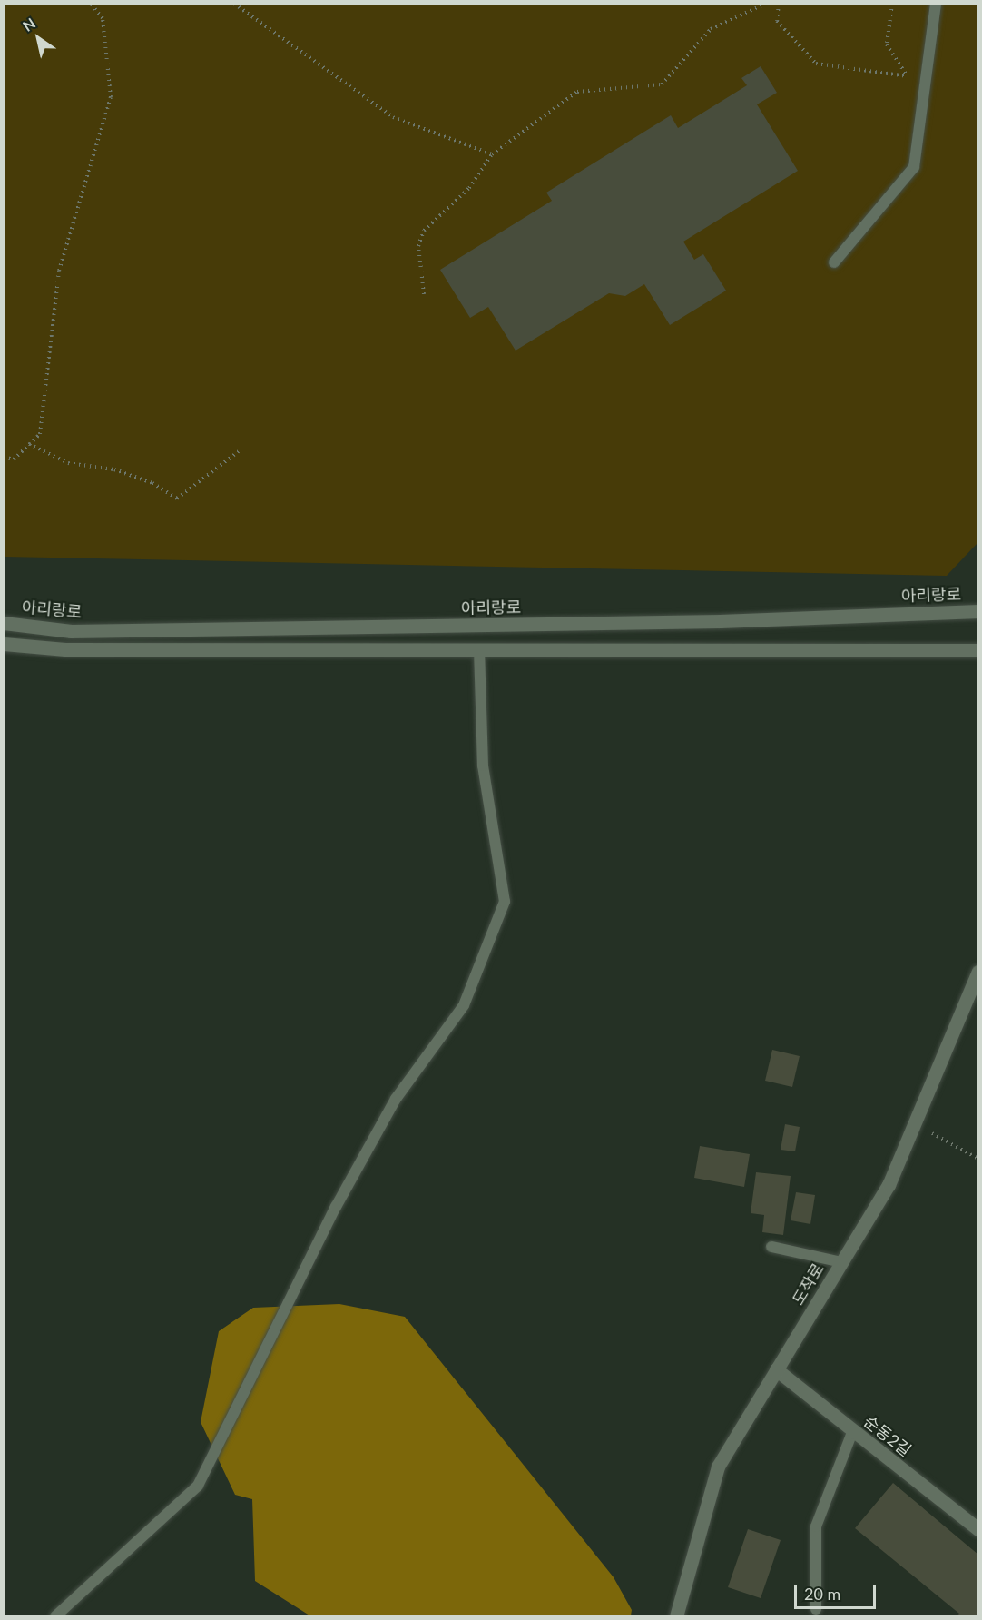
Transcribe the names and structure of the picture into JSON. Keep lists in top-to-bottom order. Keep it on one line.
{"streets":{"main road":["아리랑로","도작로","순동2길"]},"crossings":[["도작로","순동2길"]],"scale_bar":"20 m","north":"top left"}
